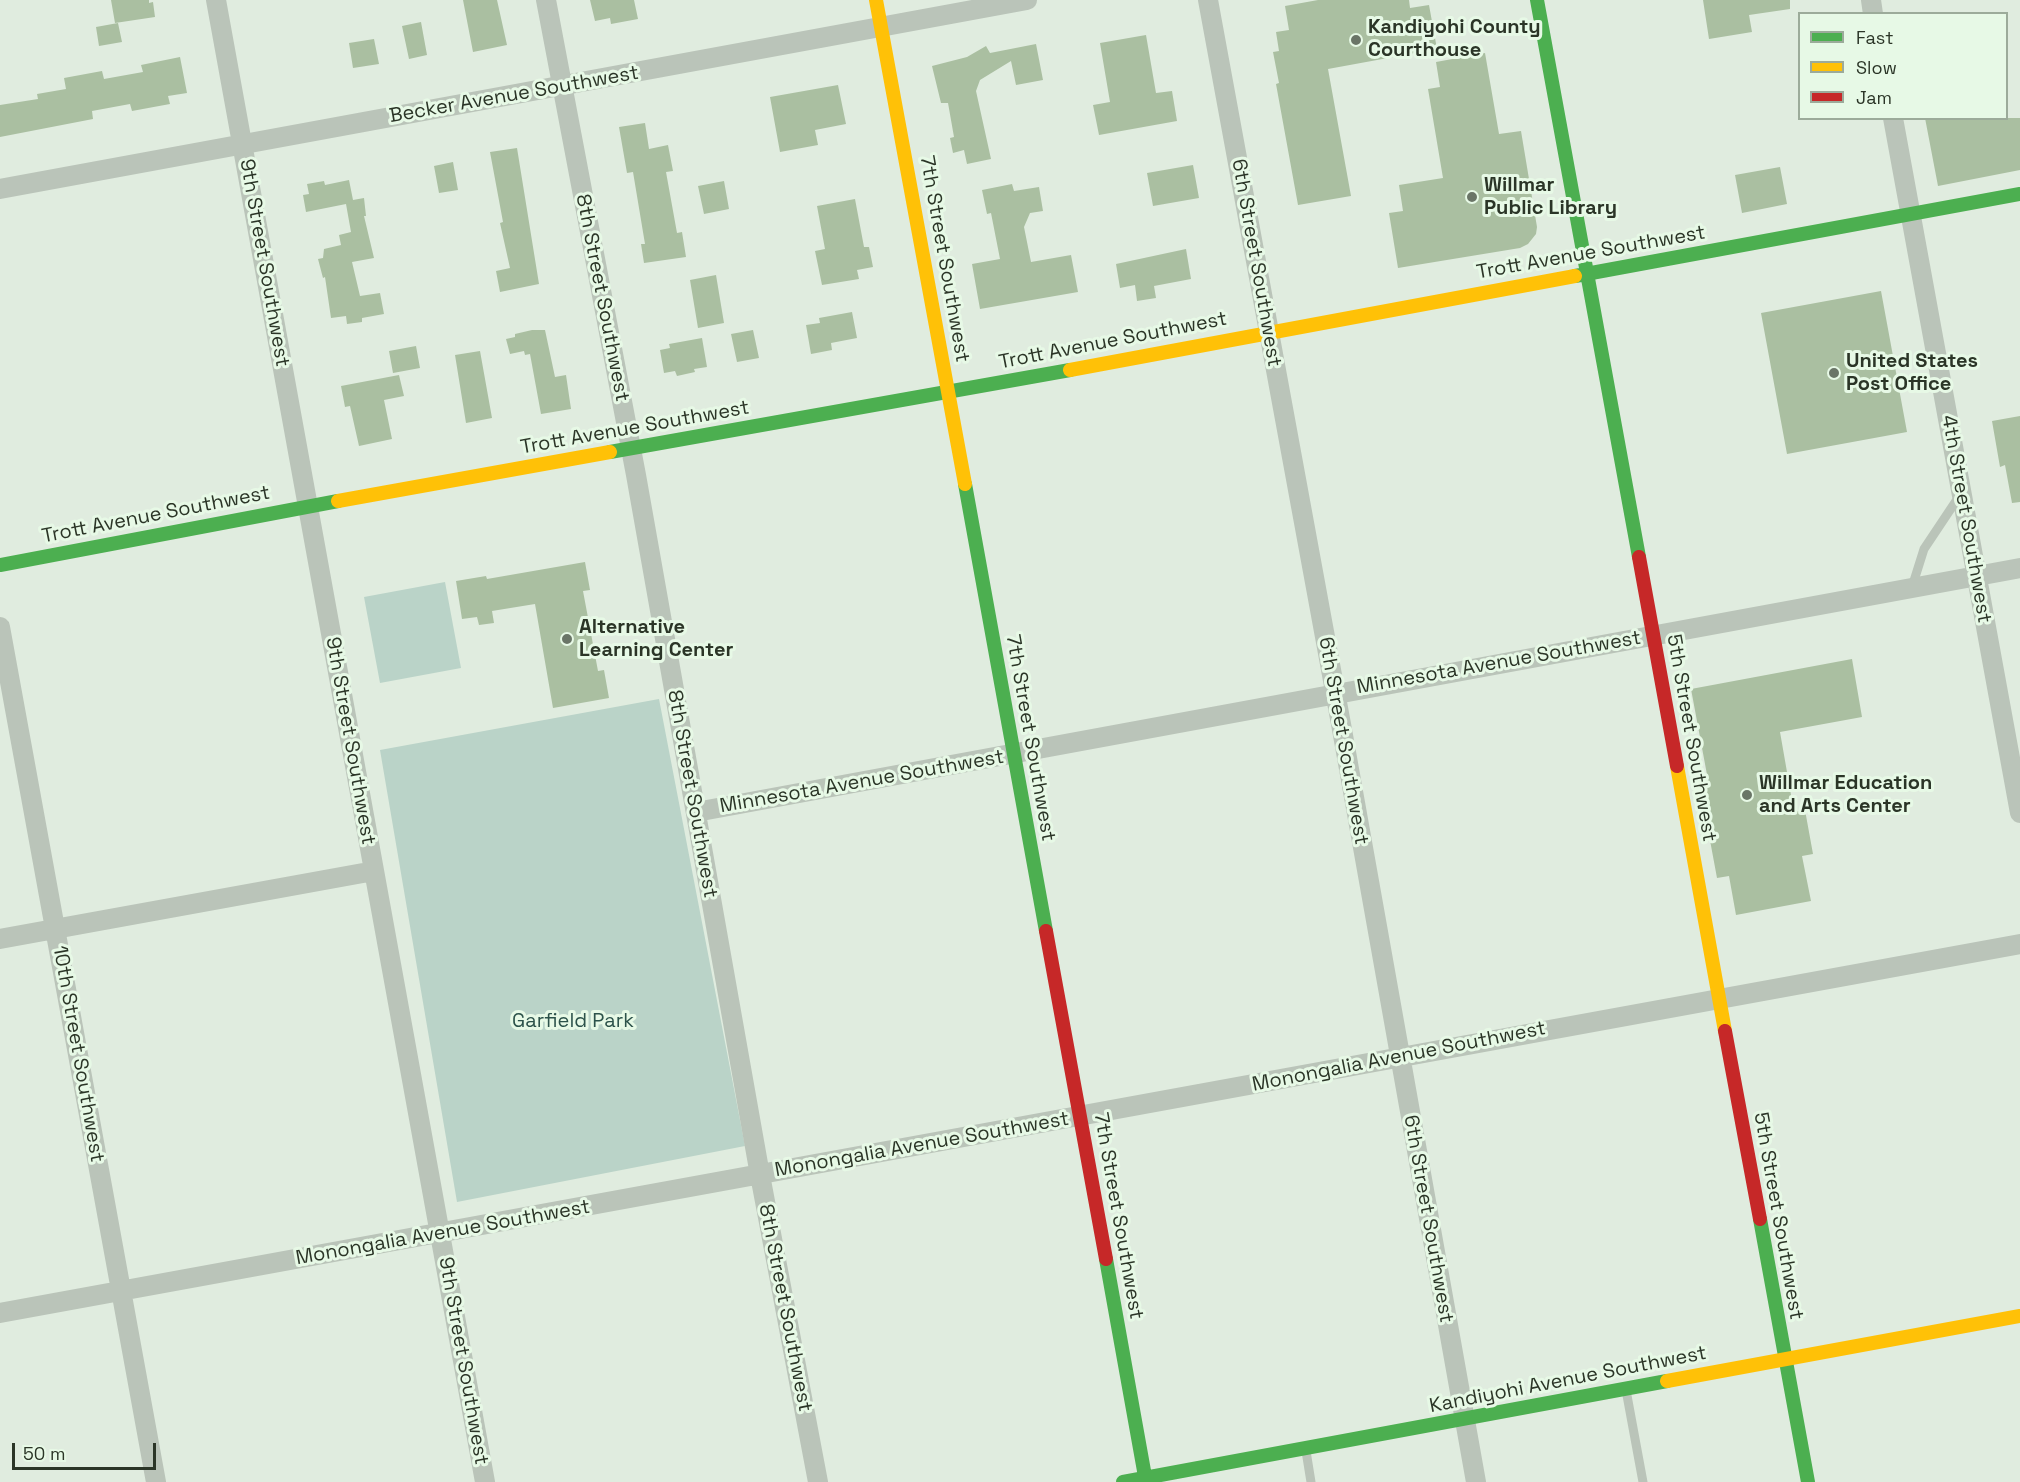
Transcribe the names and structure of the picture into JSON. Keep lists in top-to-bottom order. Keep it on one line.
{"streets":{"street":["Becker Avenue Southwest","Trott Avenue Southwest","7th Street Southwest","9th Street Southwest","6th Street Southwest","8th Street Southwest","4th Street Southwest","Minnesota Avenue Southwest","5th Street Southwest","10th Street Southwest","Monongalia Avenue Southwest","Kandiyohi Avenue Southwest"]},"crossings":[["Becker Avenue Southwest","7th Street Southwest"],["Becker Avenue Southwest","9th Street Southwest"],["Becker Avenue Southwest","8th Street Southwest"],["Trott Avenue Southwest","7th Street Southwest"],["Trott Avenue Southwest","9th Street Southwest"],["Trott Avenue Southwest","6th Street Southwest"],["Trott Avenue Southwest","8th Street Southwest"],["Trott Avenue Southwest","4th Street Southwest"],["Trott Avenue Southwest","5th Street Southwest"],["7th Street Southwest","Minnesota Avenue Southwest"],["7th Street Southwest","Monongalia Avenue Southwest"],["7th Street Southwest","Kandiyohi Avenue Southwest"],["9th Street Southwest","Monongalia Avenue Southwest"],["6th Street Southwest","Minnesota Avenue Southwest"],["6th Street Southwest","Monongalia Avenue Southwest"],["6th Street Southwest","Kandiyohi Avenue Southwest"],["8th Street Southwest","Minnesota Avenue Southwest"],["8th Street Southwest","Monongalia Avenue Southwest"],["4th Street Southwest","Minnesota Avenue Southwest"],["Minnesota Avenue Southwest","5th Street Southwest"],["5th Street Southwest","Monongalia Avenue Southwest"],["5th Street Southwest","Kandiyohi Avenue Southwest"],["10th Street Southwest","Monongalia Avenue Southwest"]],"parks":["Garfield Park"],"places":["Kandiyohi County Courthouse","Willmar Public Library","United States Post Office","Alternative Learning Center","Willmar Education and Arts Center"],"legend":["Fast","Slow","Jam"],"scale_bar":"50 m"}
